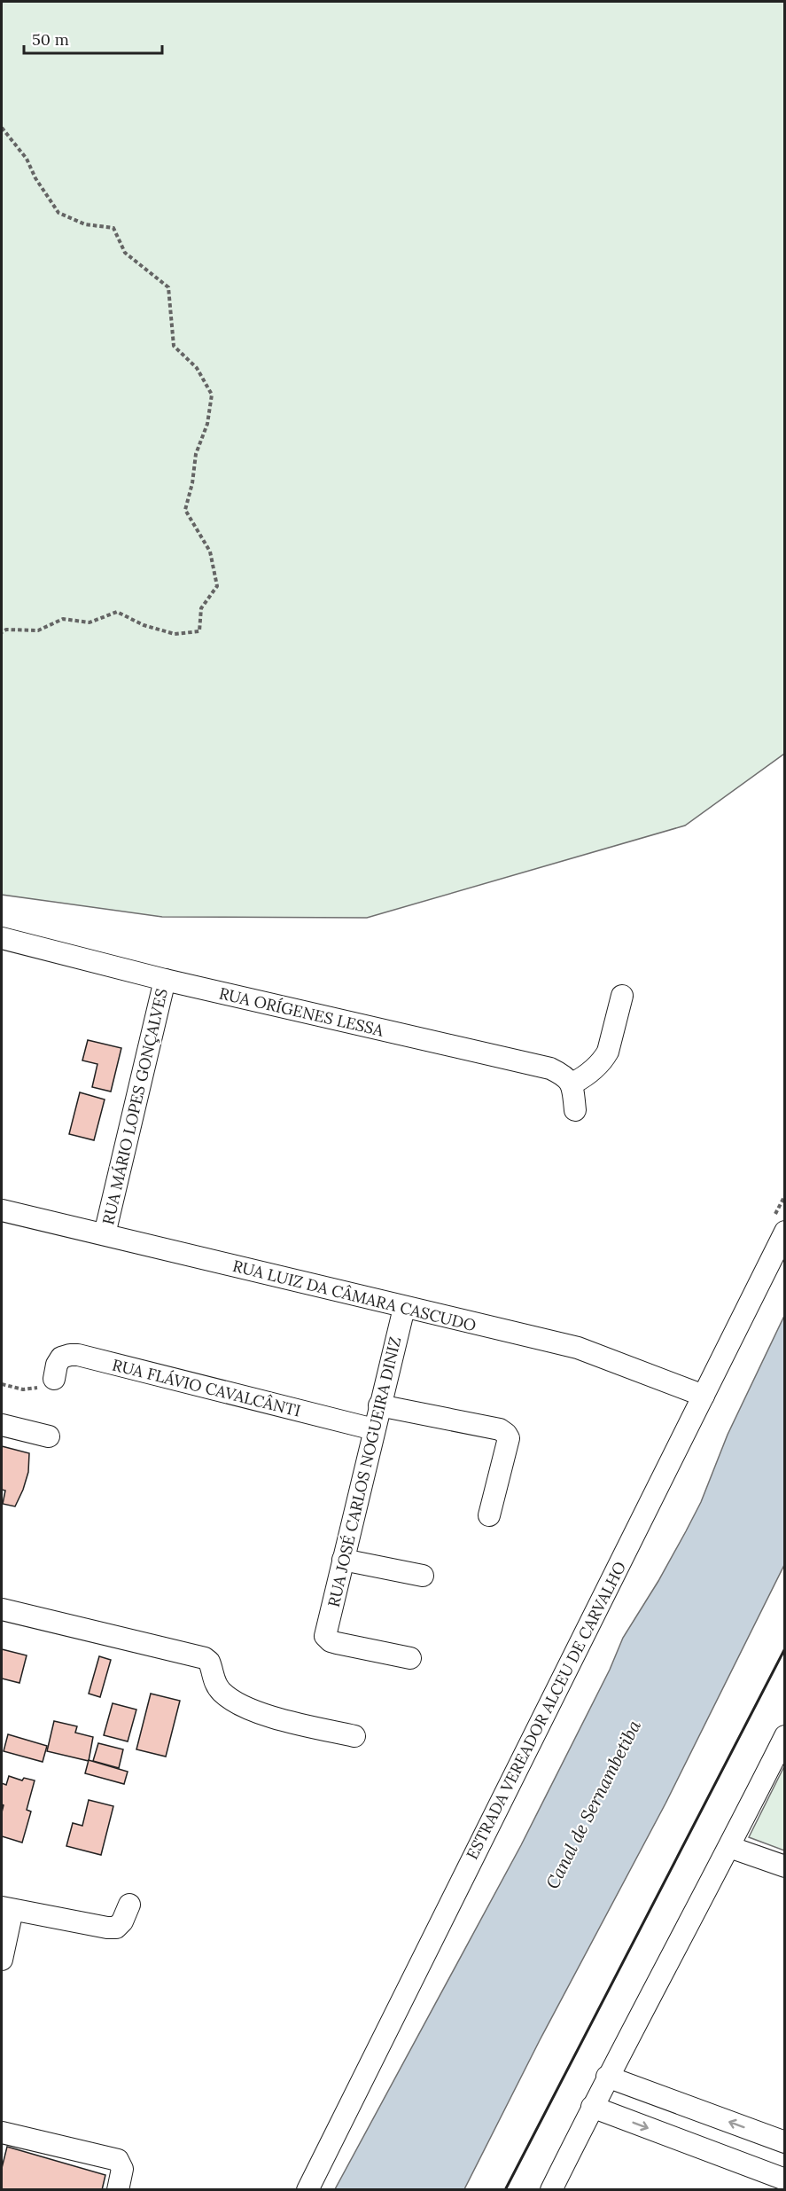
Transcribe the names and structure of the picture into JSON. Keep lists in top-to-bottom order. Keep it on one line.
{"streets":{"street":["RUA ORÍGENES LESSA","RUA MÁRIO LOPES GONÇALVES","RUA LUIZ DA CÂMARA CASCUDO","RUA FLÁVIO CAVALCÂNTI","RUA JOSÉ CARLOS NOGUEIRA DINIZ","ESTRADA VEREADOR ALCEU DE CARVALHO"]},"crossings":[["RUA ORÍGENES LESSA","RUA MÁRIO LOPES GONÇALVES"],["RUA MÁRIO LOPES GONÇALVES","RUA LUIZ DA CÂMARA CASCUDO"],["RUA LUIZ DA CÂMARA CASCUDO","RUA JOSÉ CARLOS NOGUEIRA DINIZ"],["RUA LUIZ DA CÂMARA CASCUDO","ESTRADA VEREADOR ALCEU DE CARVALHO"],["RUA FLÁVIO CAVALCÂNTI","RUA JOSÉ CARLOS NOGUEIRA DINIZ"]],"water":["Canal de Sernambetiba"],"scale_bar":"50 m"}
